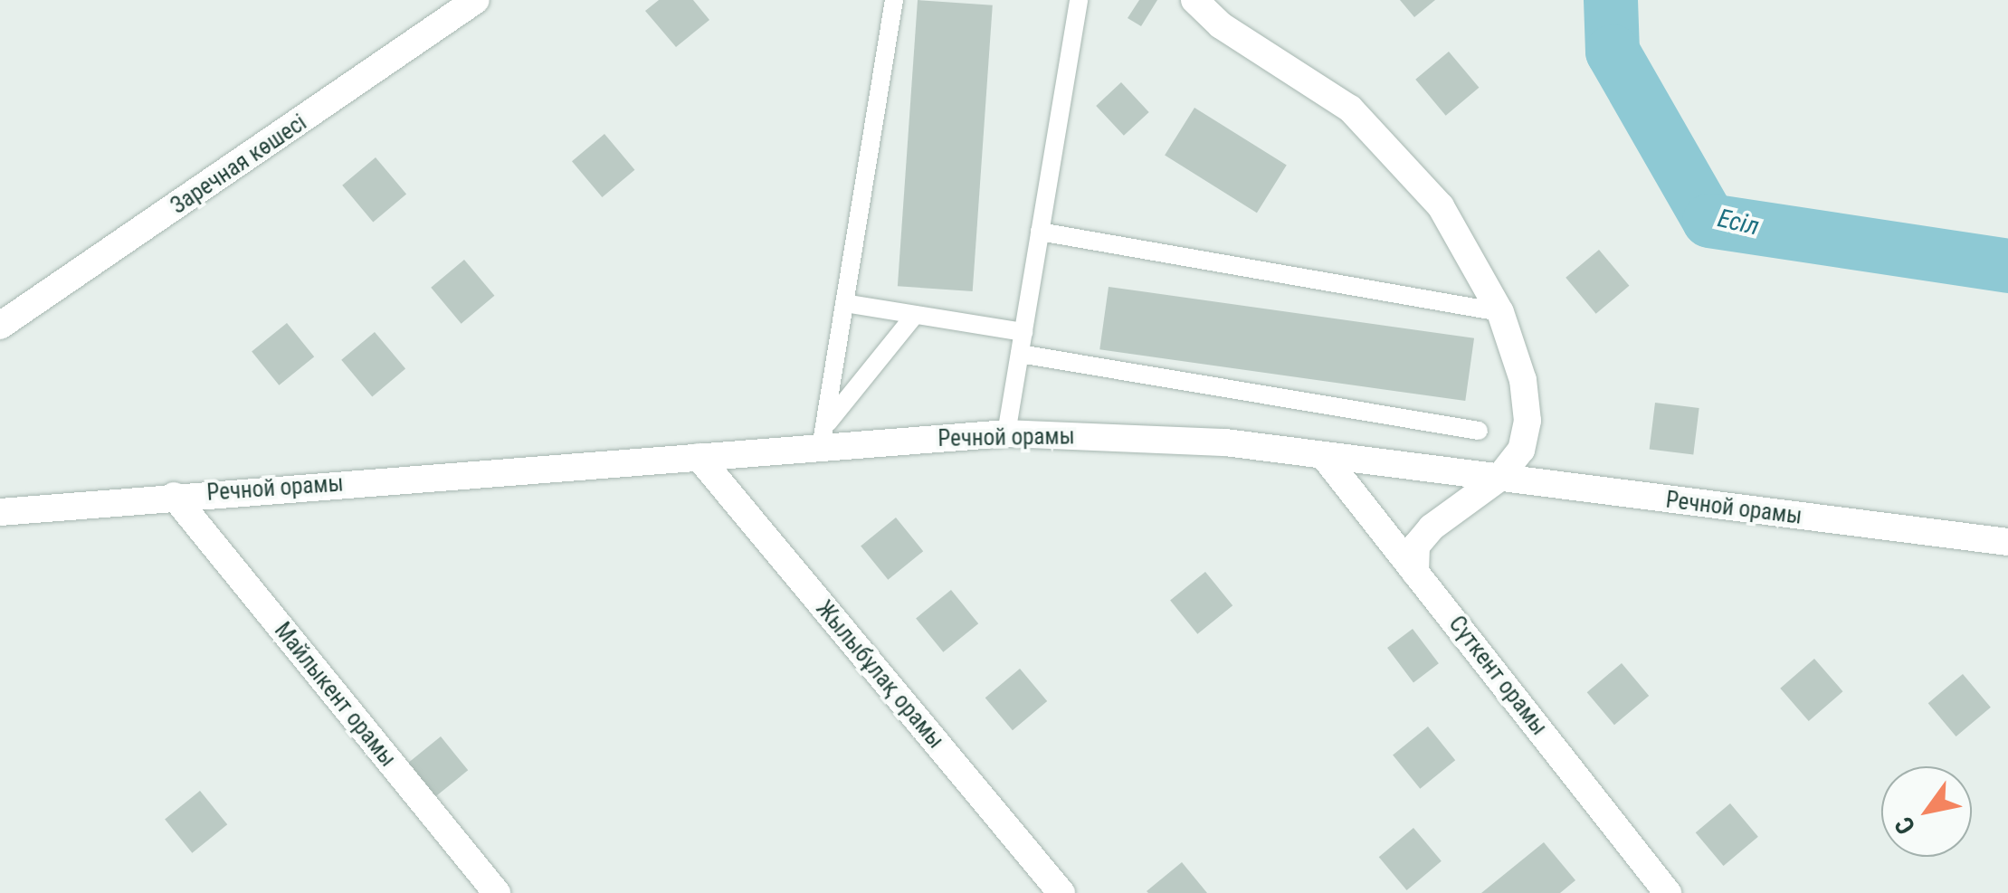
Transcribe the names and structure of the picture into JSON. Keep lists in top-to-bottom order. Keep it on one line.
{"streets":{"street":["Заречная көшесі","Речной орамы","Жылыбұлақ орамы","Сүткент орамы","Майлыкент орамы"]},"crossings":[["Речной орамы","Жылыбұлақ орамы"],["Речной орамы","Сүткент орамы"],["Речной орамы","Майлыкент орамы"]],"water":["Есіл"],"north":"bottom left"}
